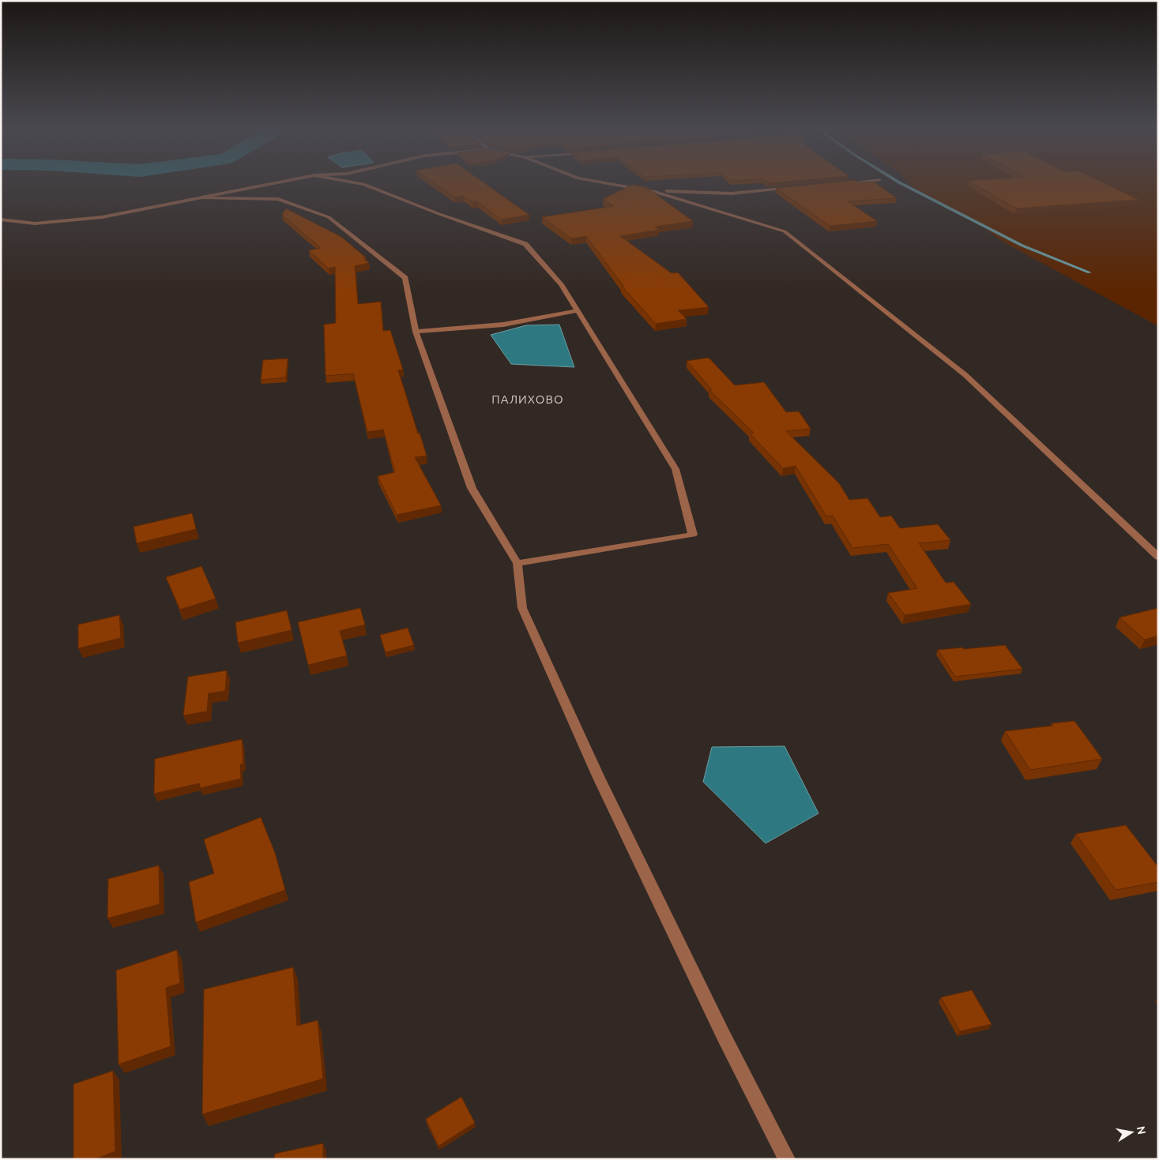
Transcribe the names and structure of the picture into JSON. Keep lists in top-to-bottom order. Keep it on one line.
{"districts":["ПАЛИХОВО"],"north":"right"}
